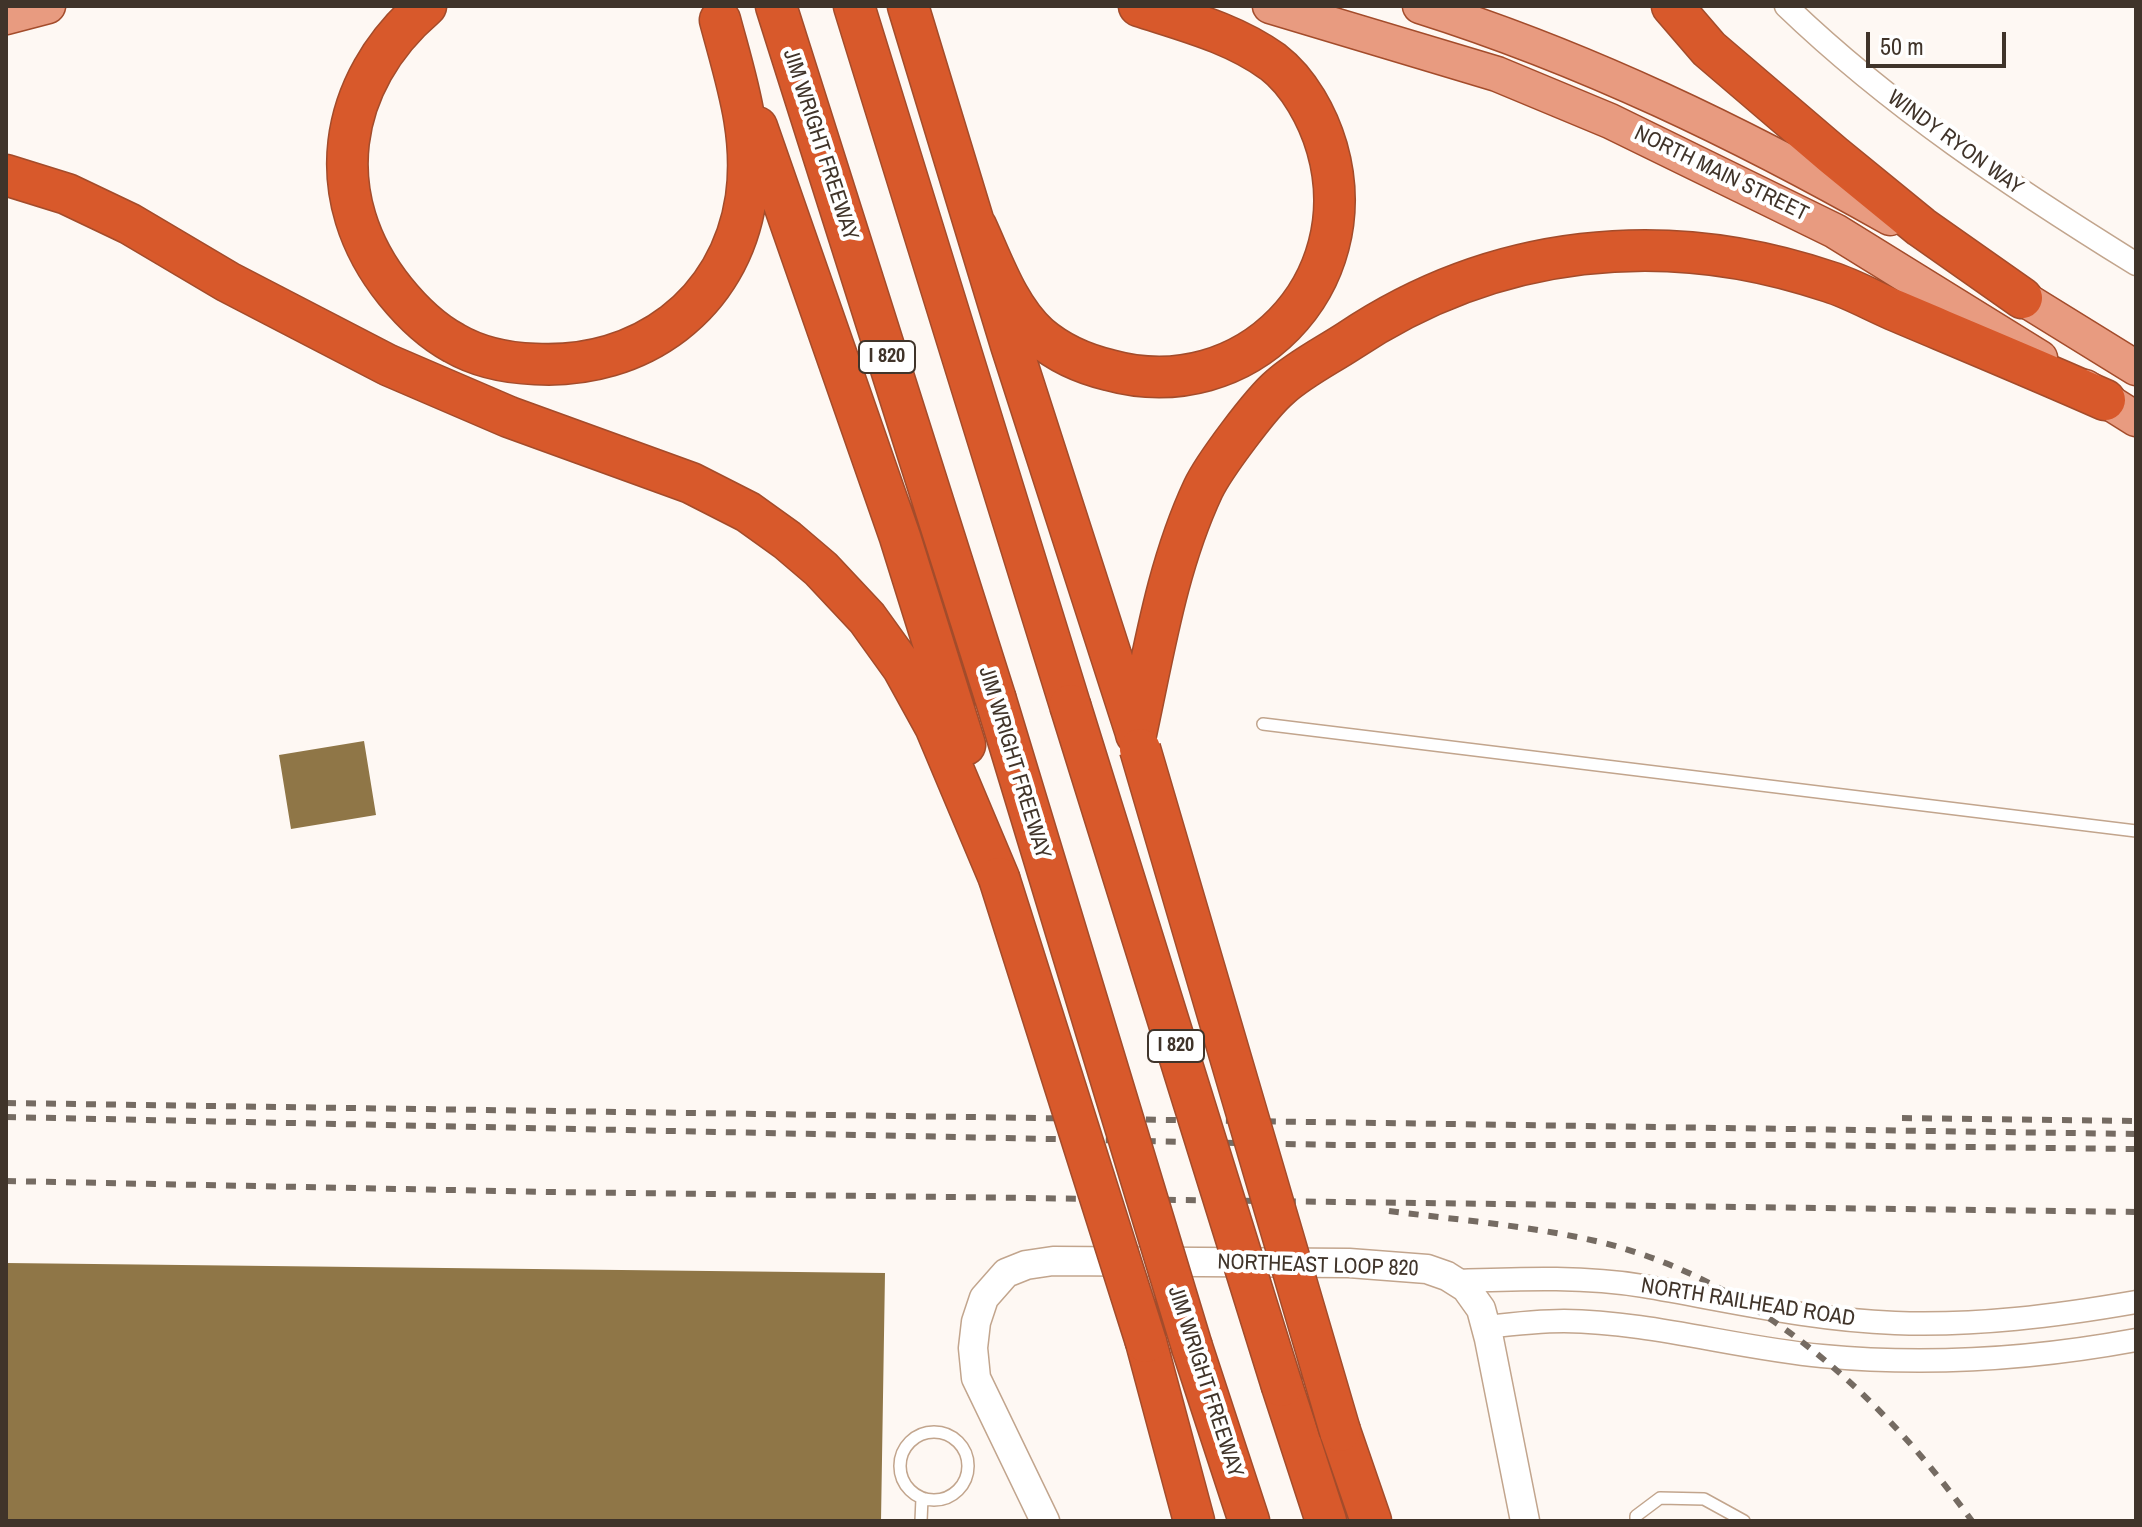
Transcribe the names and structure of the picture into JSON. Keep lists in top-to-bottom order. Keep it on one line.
{"streets":{"highway":["JIM WRIGHT FREEWAY","I 820"],"main road":["NORTH MAIN STREET"],"street":["WINDY RYON WAY","NORTHEAST LOOP 820","NORTH RAILHEAD ROAD"]},"crossings":[["NORTHEAST LOOP 820","NORTH RAILHEAD ROAD"]],"scale_bar":"50 m"}
